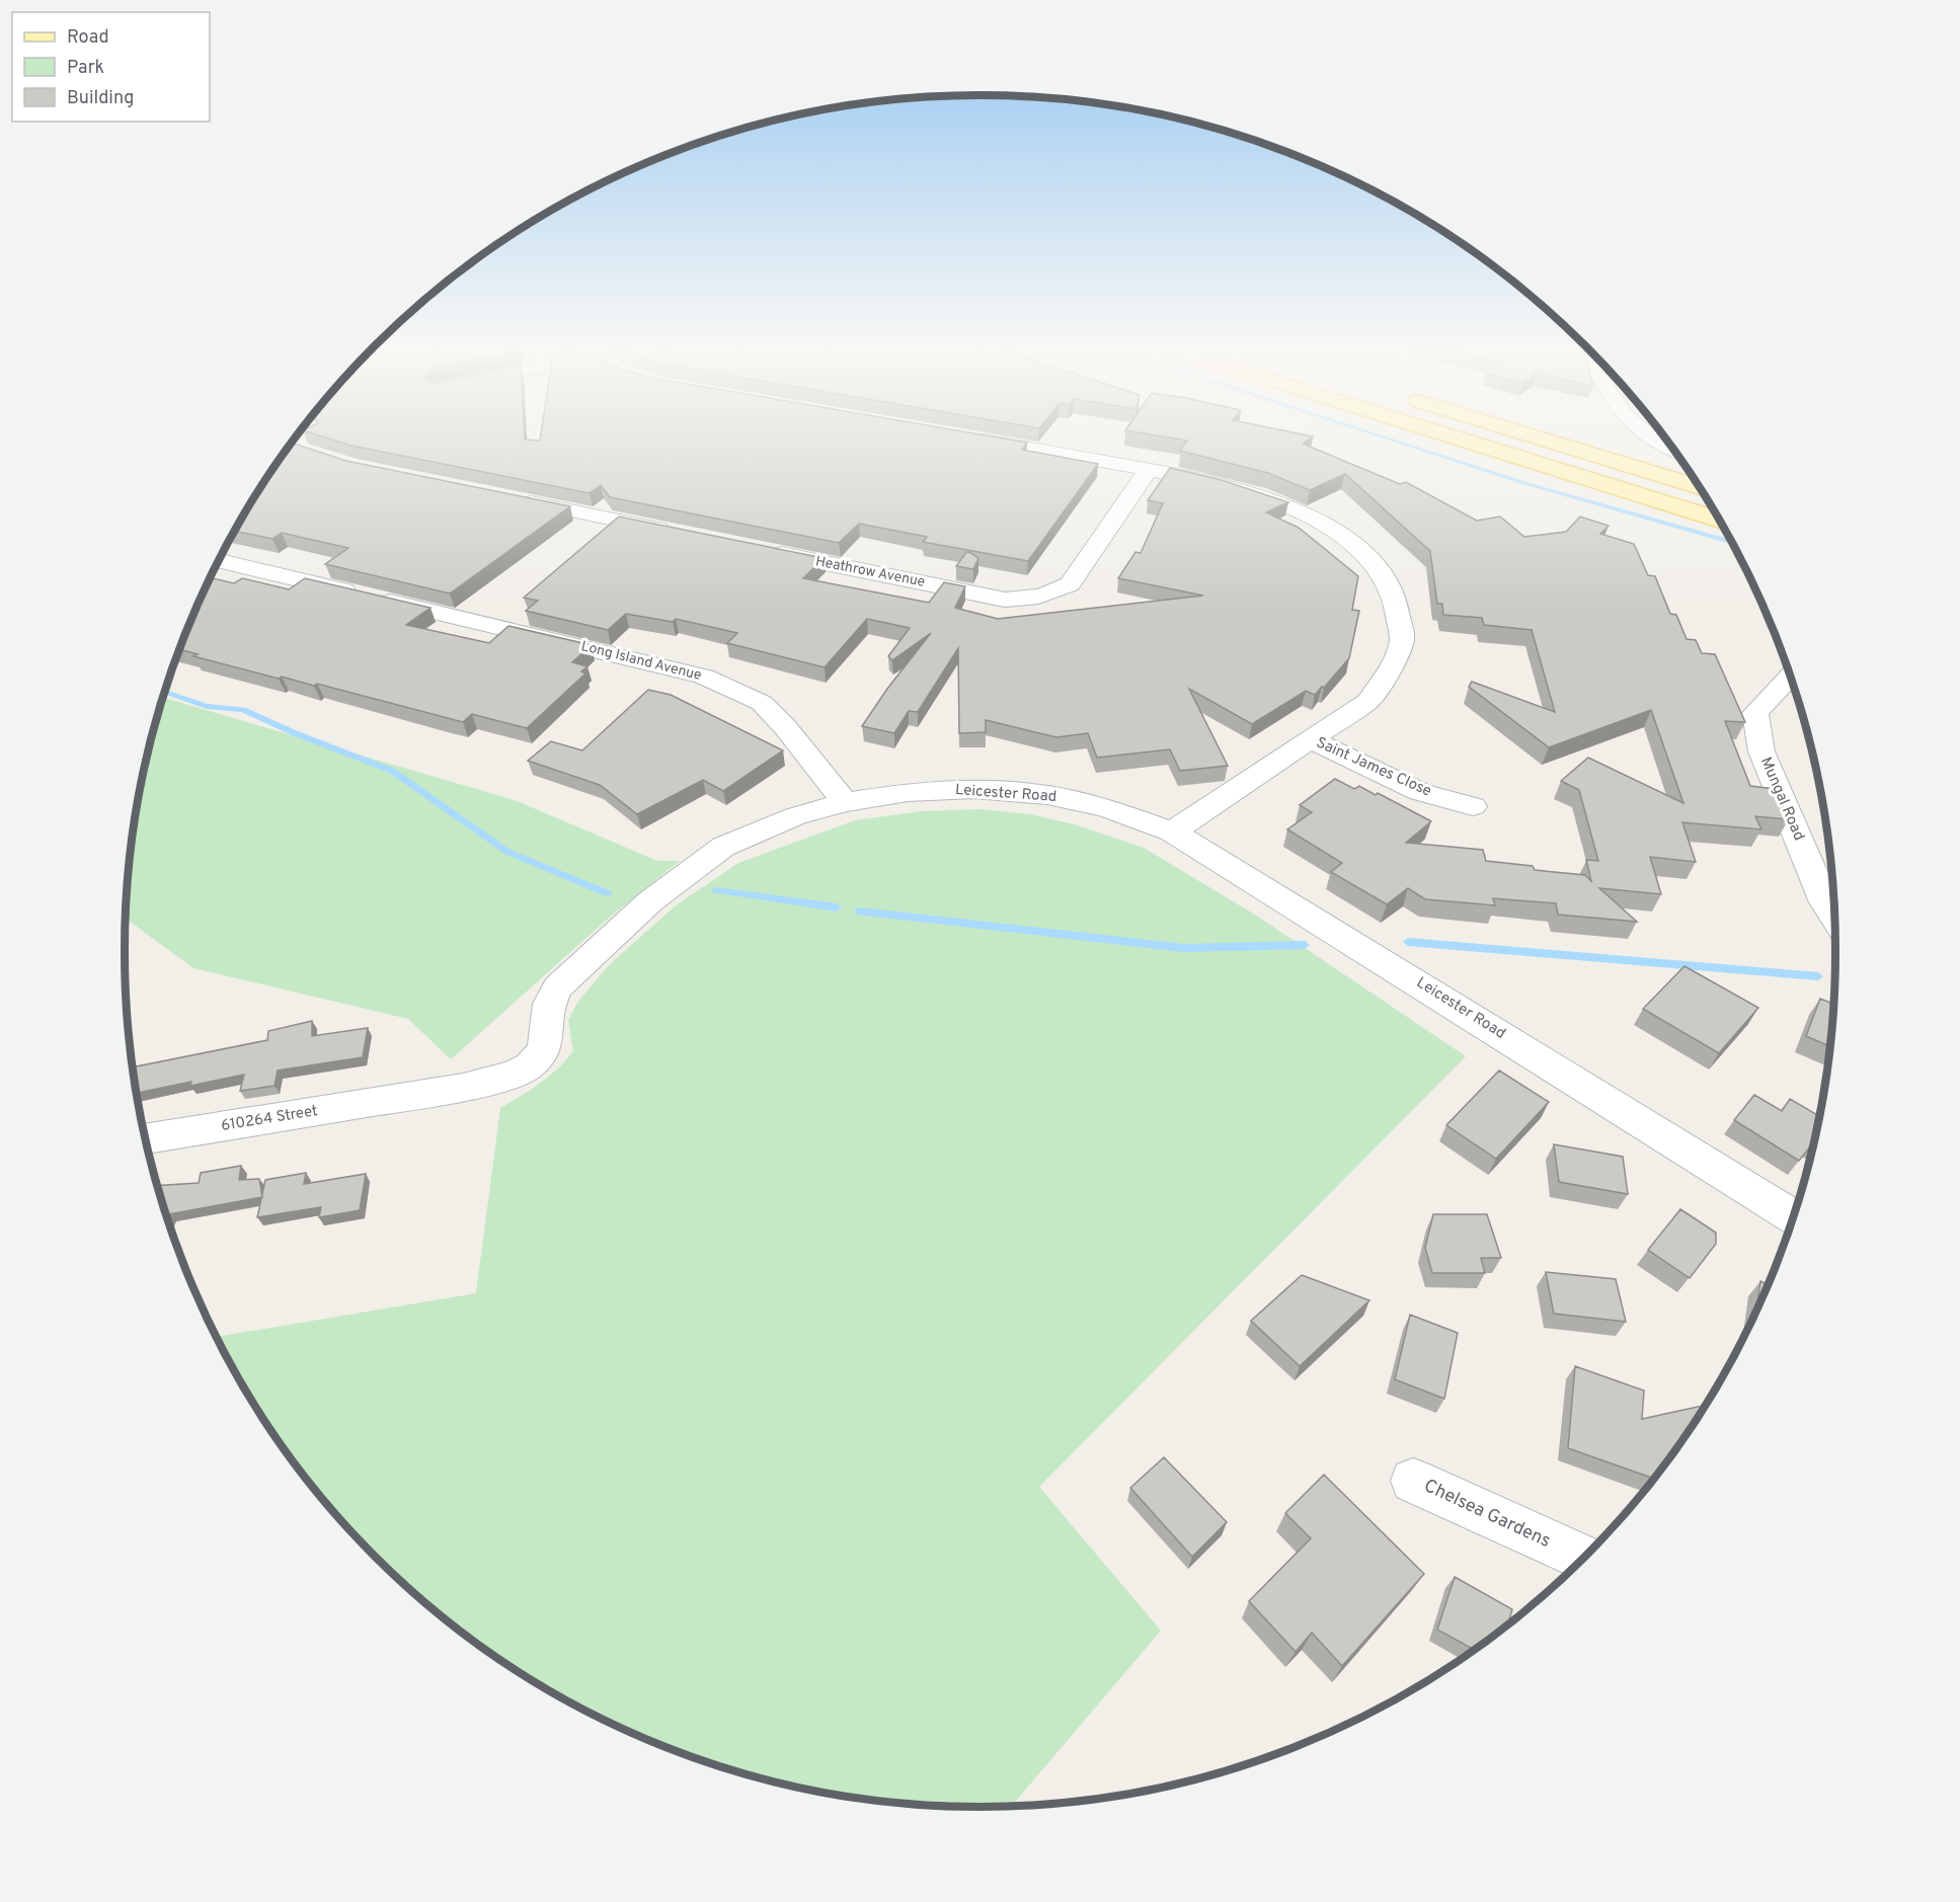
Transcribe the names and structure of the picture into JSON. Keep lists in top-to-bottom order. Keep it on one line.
{"streets":{"street":["Heathrow Avenue","Long Island Avenue","Saint James Close","Leicester Road","Mungal Road","610264 Street","Chelsea Gardens"]},"crossings":[["Long Island Avenue","Leicester Road"],["Leicester Road","610264 Street"]],"legend":["Road","Park","Building"]}
